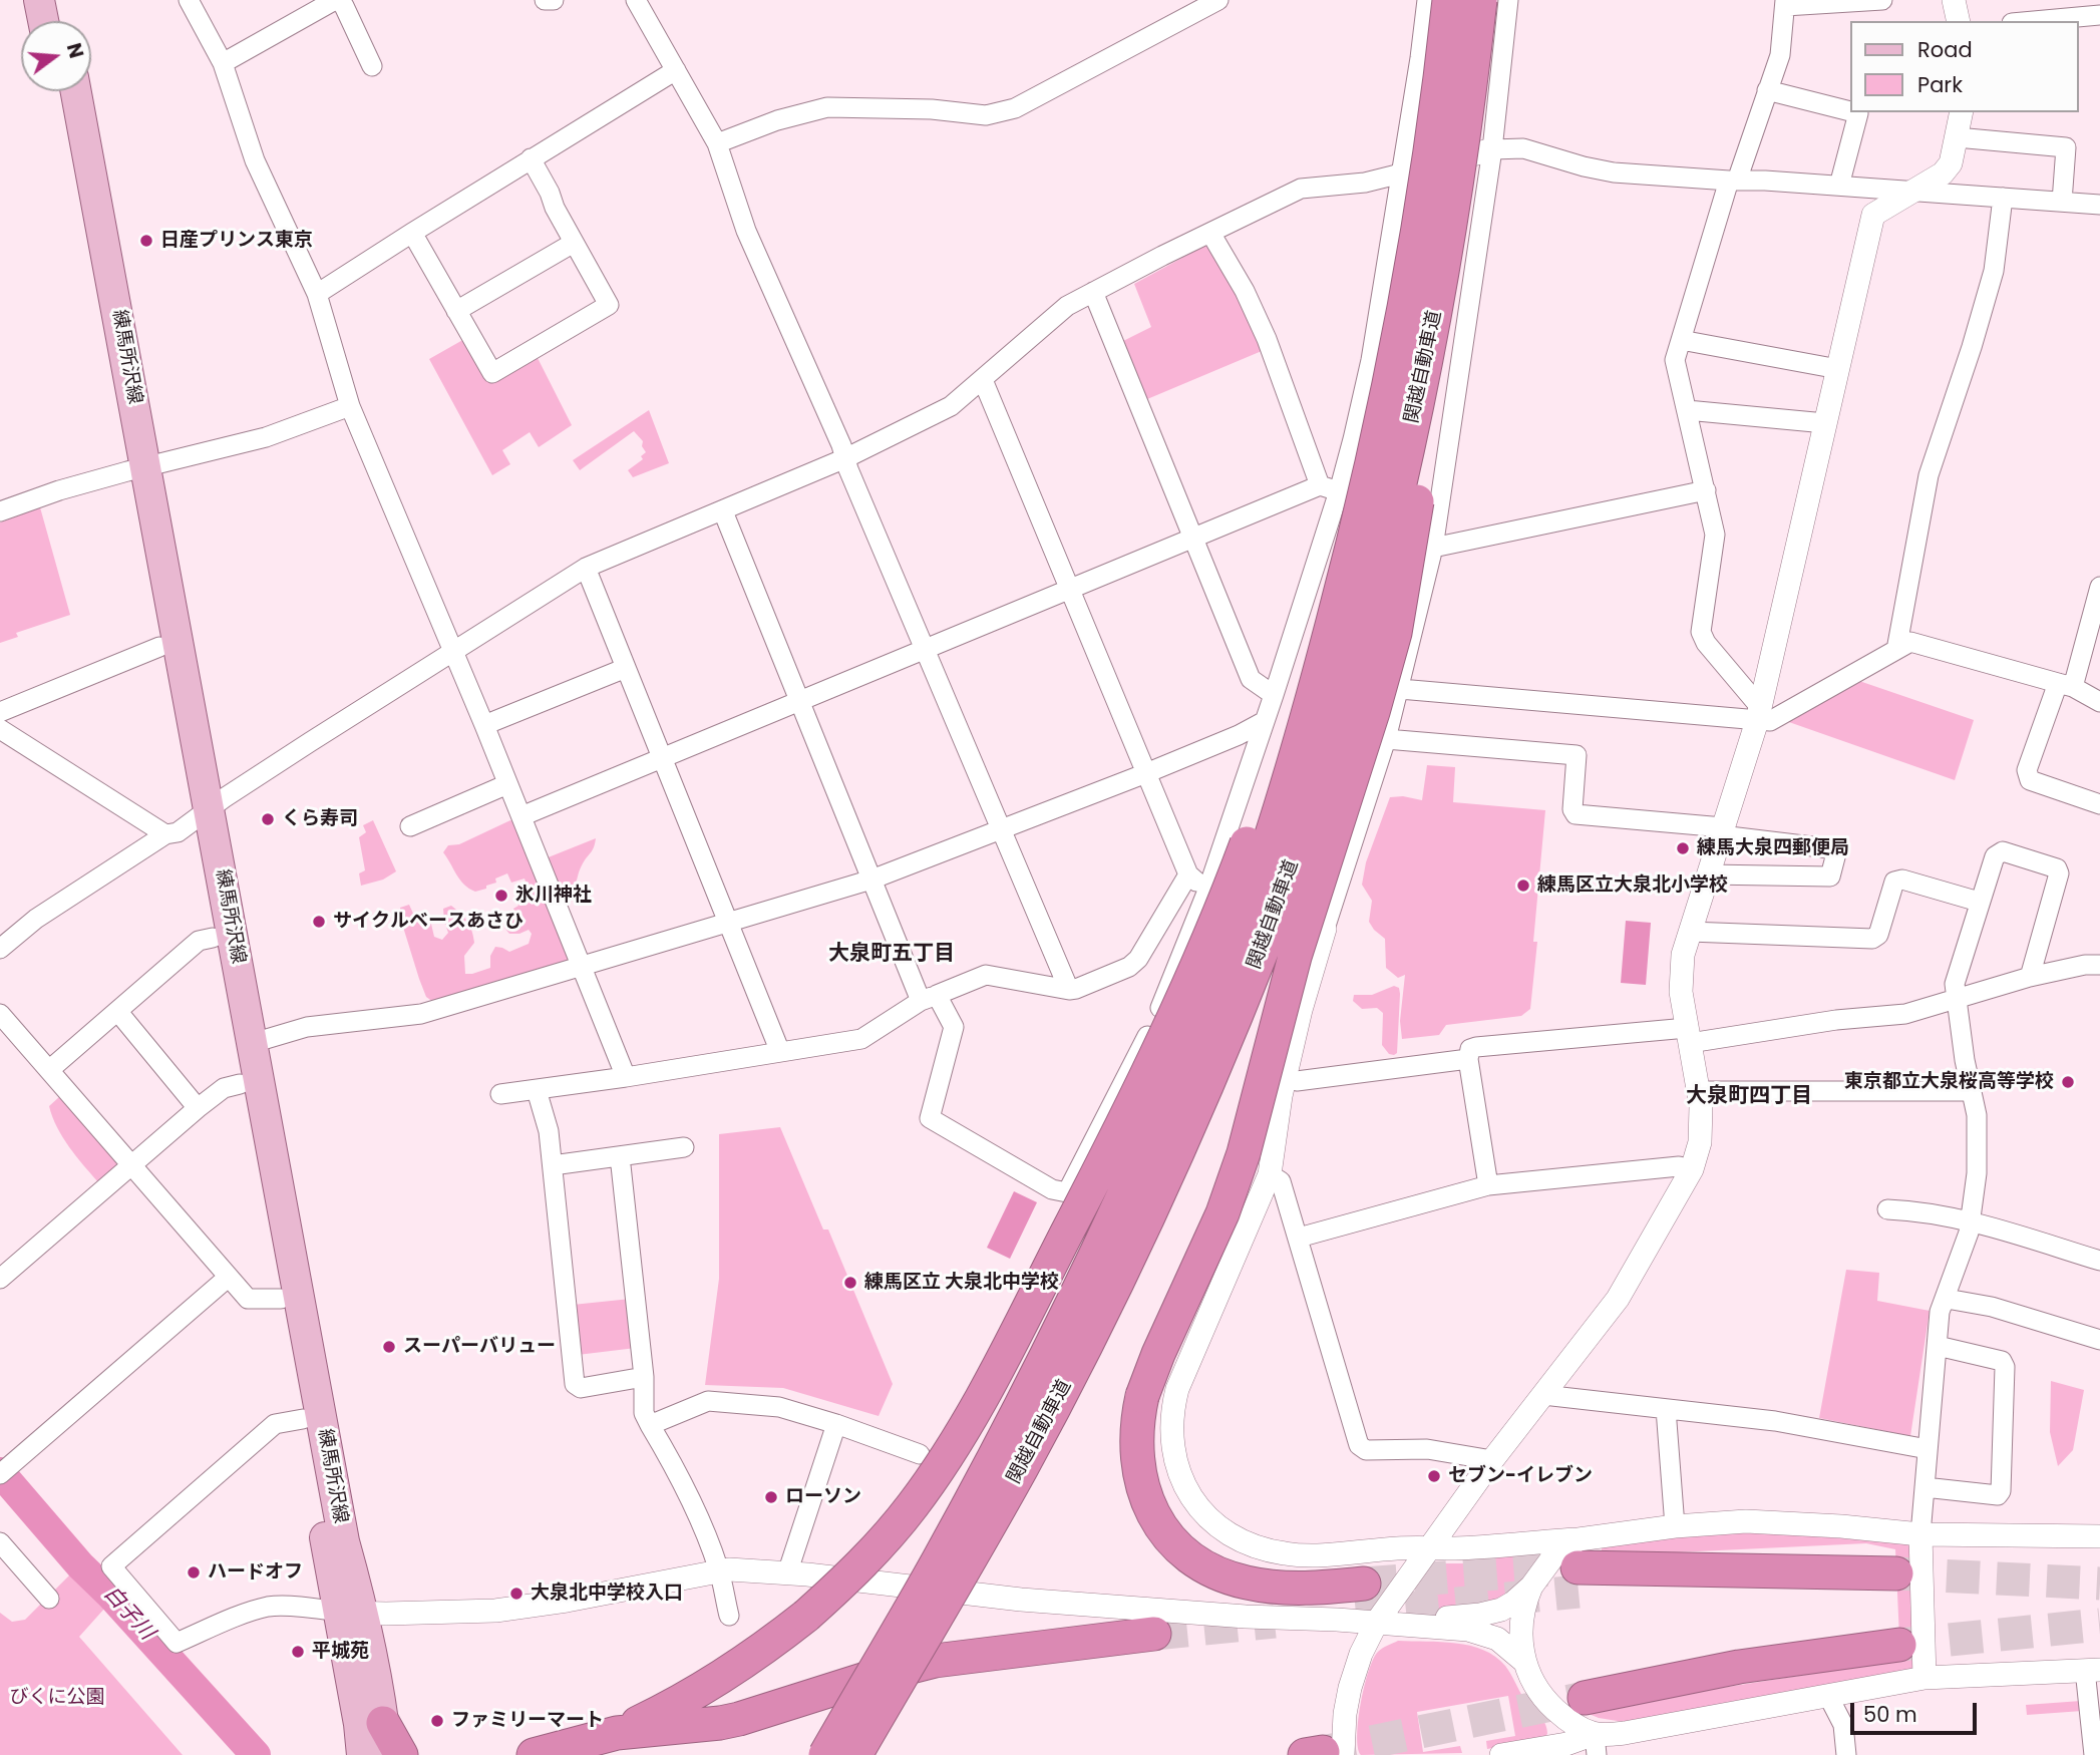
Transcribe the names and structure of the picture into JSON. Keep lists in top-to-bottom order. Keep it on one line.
{"streets":{"highway":["関越自動車道"],"main road":["練馬所沢線"]},"districts":["大泉町五丁目","大泉町四丁目"],"water":["白子川"],"parks":["びくに公園"],"places":["日産プリンス東京","くら寿司","練馬大泉四郵便局","練馬区立大泉北小学校","氷川神社","サイクルベースあさひ","東京都立大泉桜高等学校","練馬区立 大泉北中学校","スーパーバリュー","セブン-イレブン","ローソン","ハードオフ","大泉北中学校入口","平城苑","ファミリーマート"],"legend":["Road","Park"],"scale_bar":"50 m","north":"right"}
